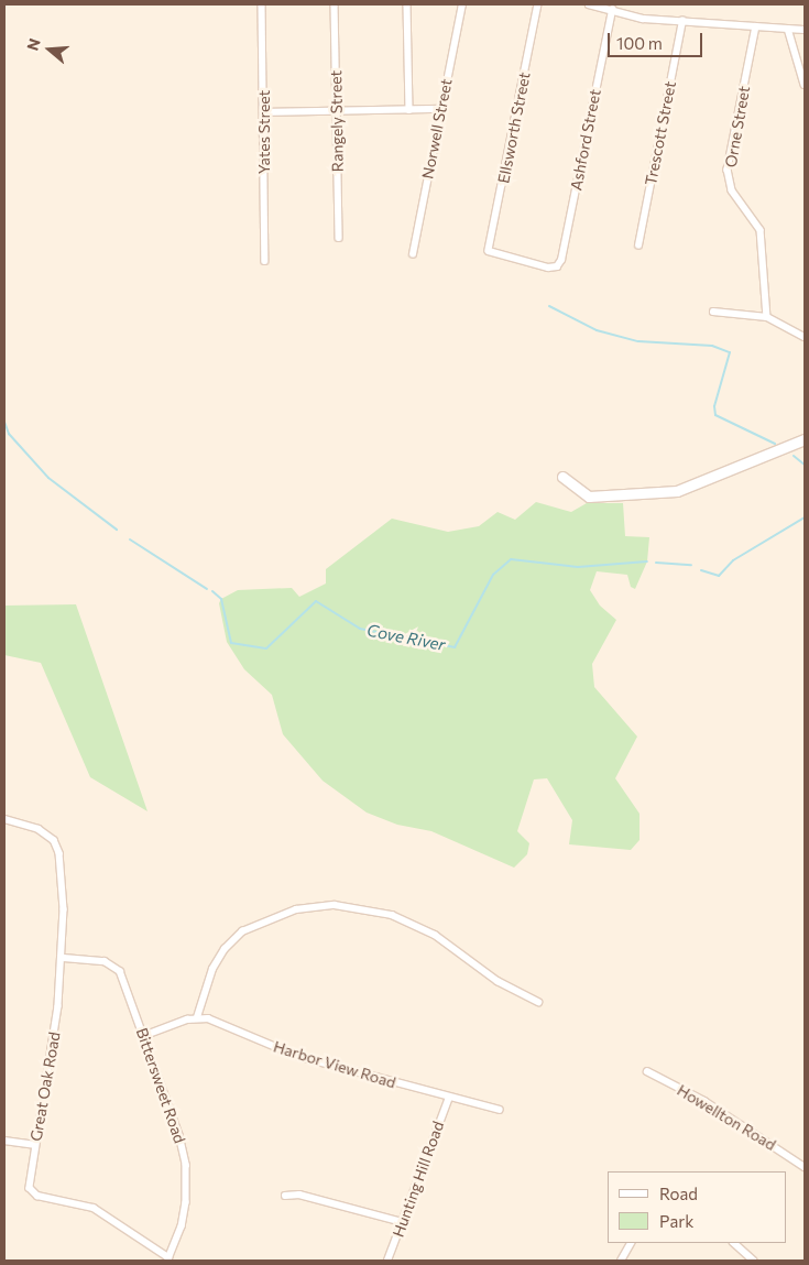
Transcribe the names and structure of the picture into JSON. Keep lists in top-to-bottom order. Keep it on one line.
{"streets":{"street":["Rangely Street","Orne Street","Ellsworth Street","Norwell Street","Yates Street","Trescott Street","Ashford Street","Harbor View Road","Bittersweet Road","Great Oak Road","Howellton Road","Hunting Hill Road"]},"crossings":[["Ellsworth Street","Ashford Street"],["Harbor View Road","Hunting Hill Road"],["Bittersweet Road","Great Oak Road"]],"water":["Cove River"],"legend":["Road","Park"],"scale_bar":"100 m","north":"left"}
